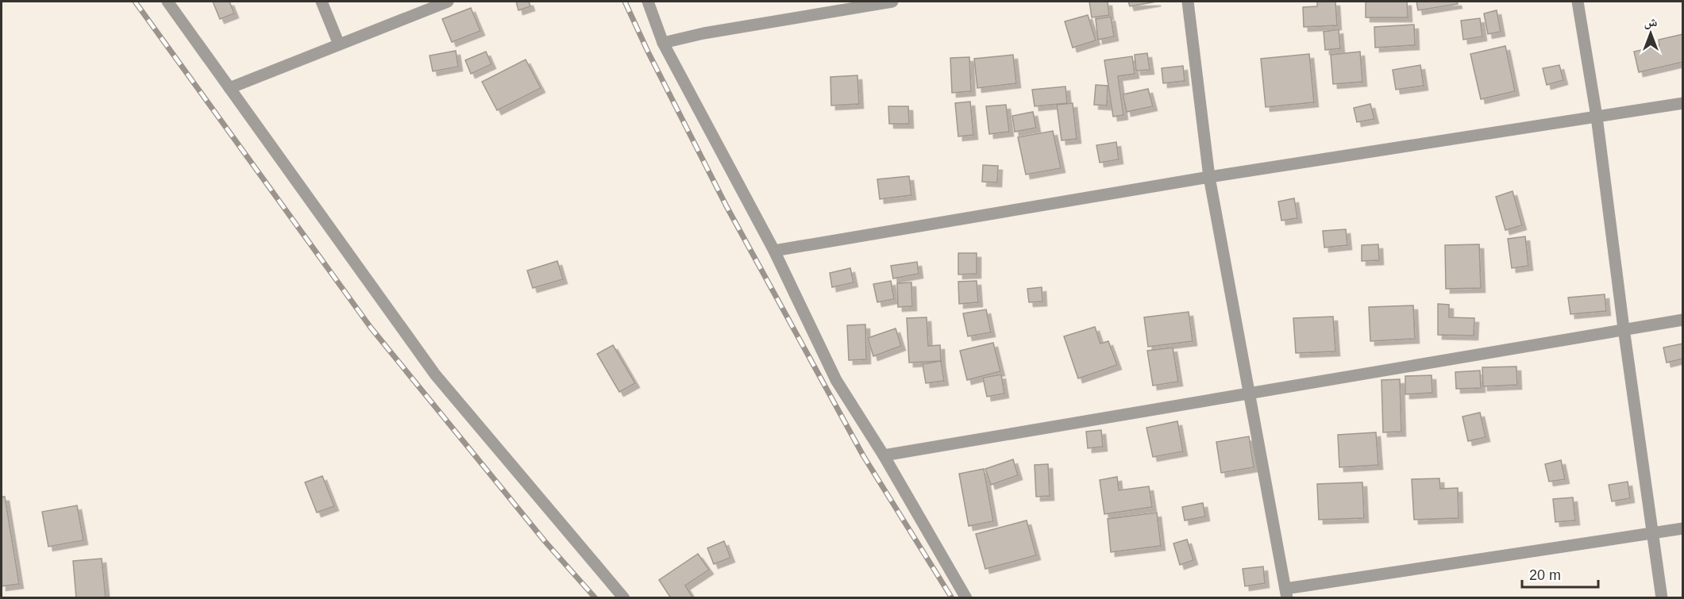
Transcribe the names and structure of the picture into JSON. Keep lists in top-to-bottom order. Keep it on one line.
{"scale_bar":"20 m","north":"top"}
